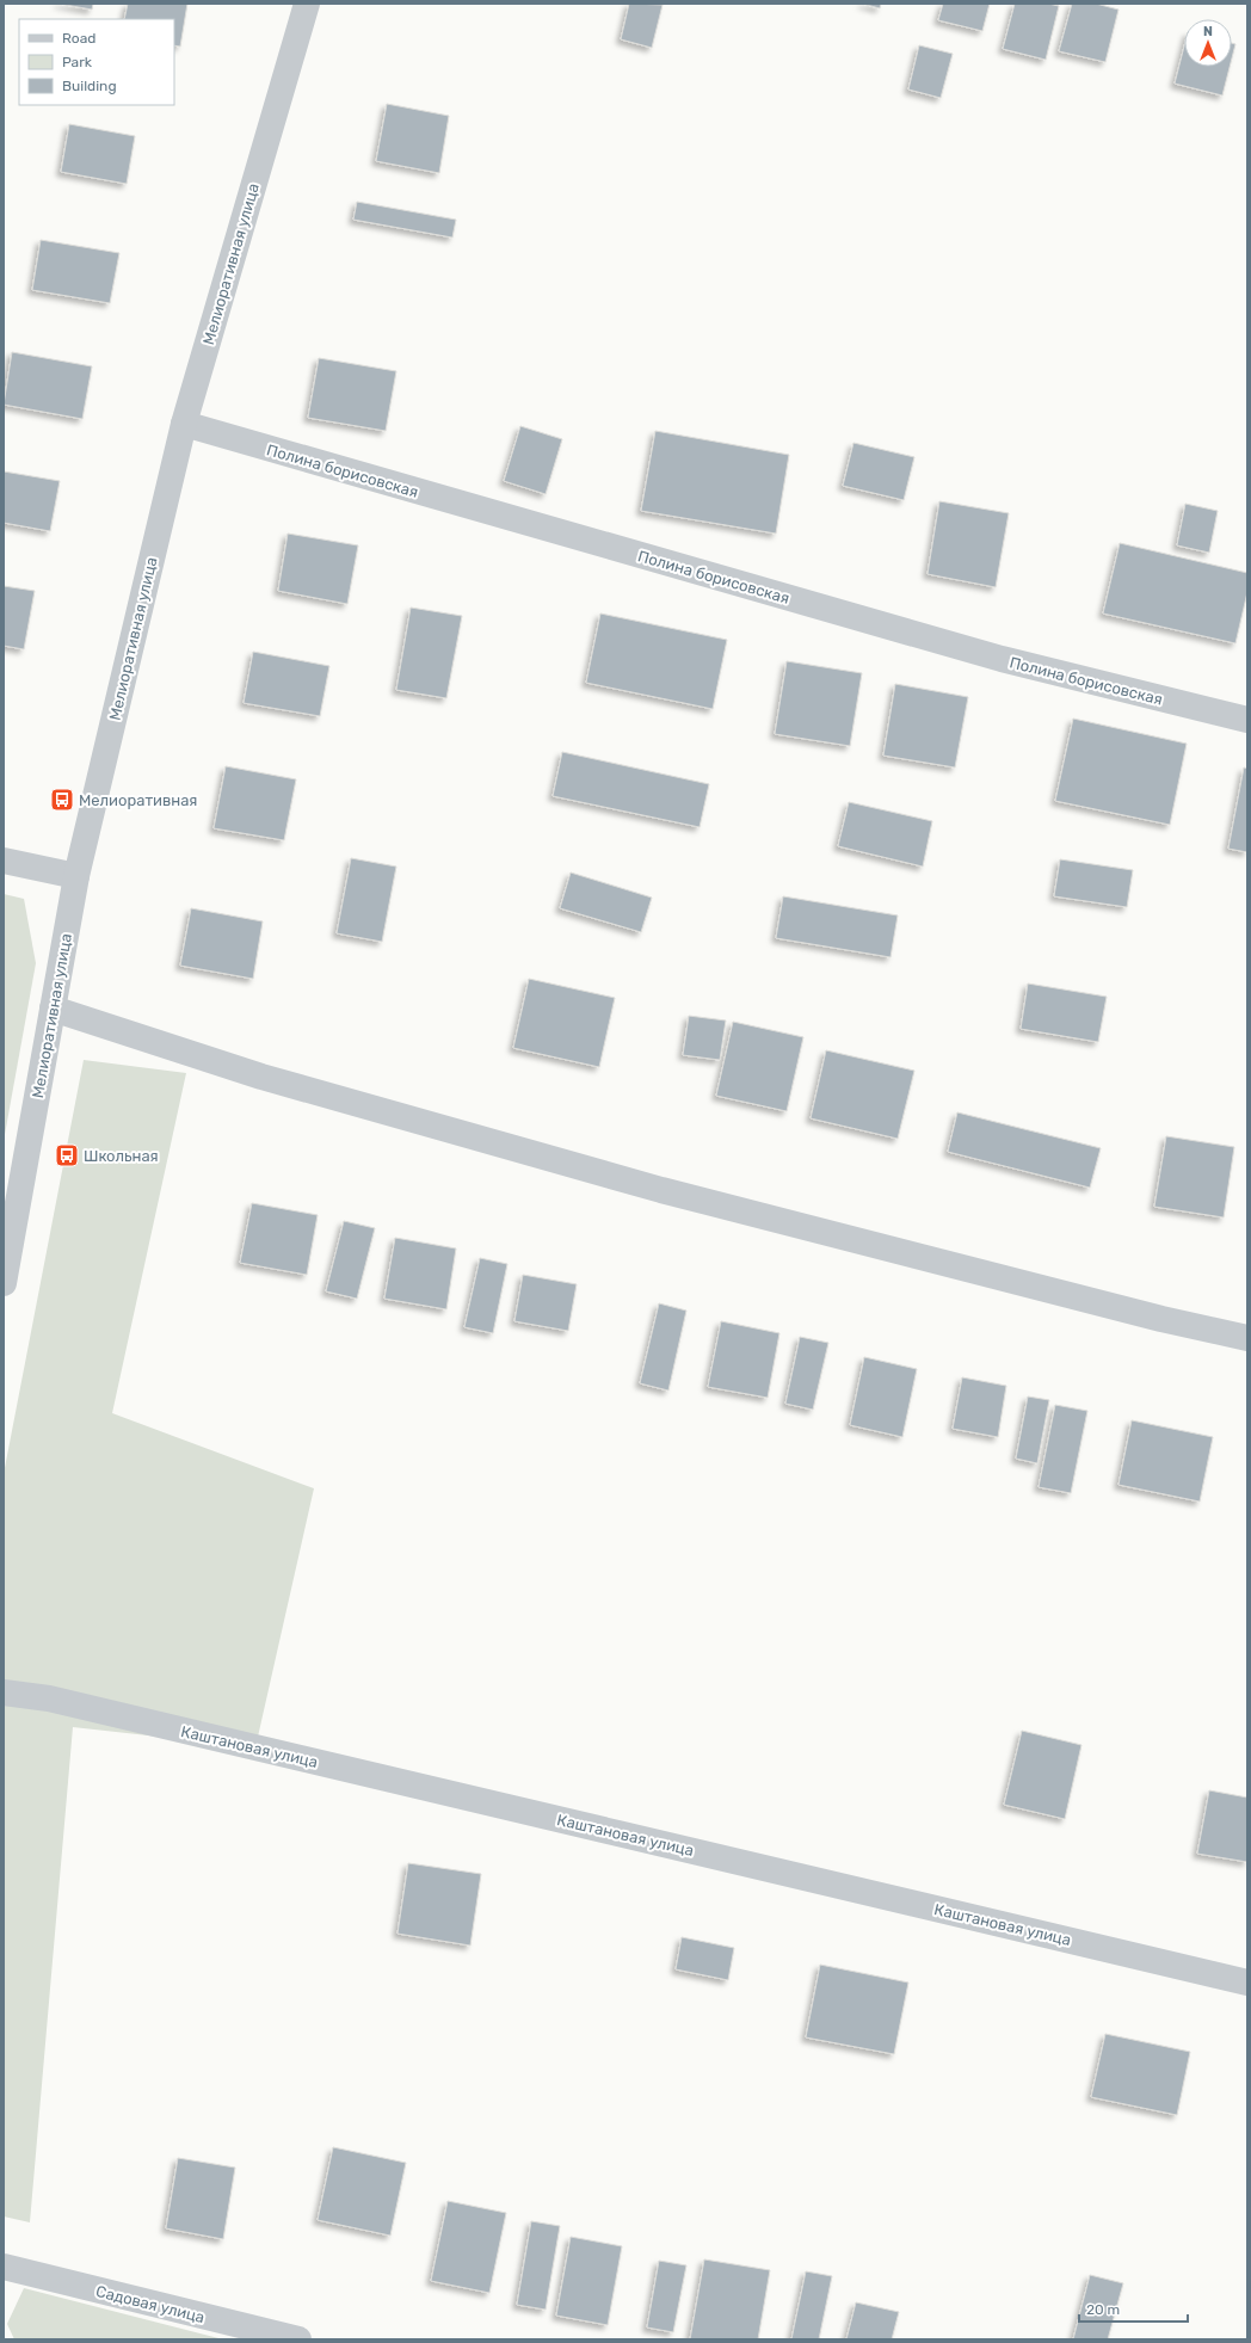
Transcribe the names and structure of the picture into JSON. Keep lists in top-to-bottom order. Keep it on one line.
{"streets":{"street":["Мелиоративная улица","Полина борисовская","Каштановая улица","Садовая улица"]},"crossings":[["Мелиоративная улица","Полина борисовская"]],"places":{"bus stop":["Мелиоративная","Школьная"]},"legend":["Road","Park","Building"],"scale_bar":"20 m","north":"top"}
